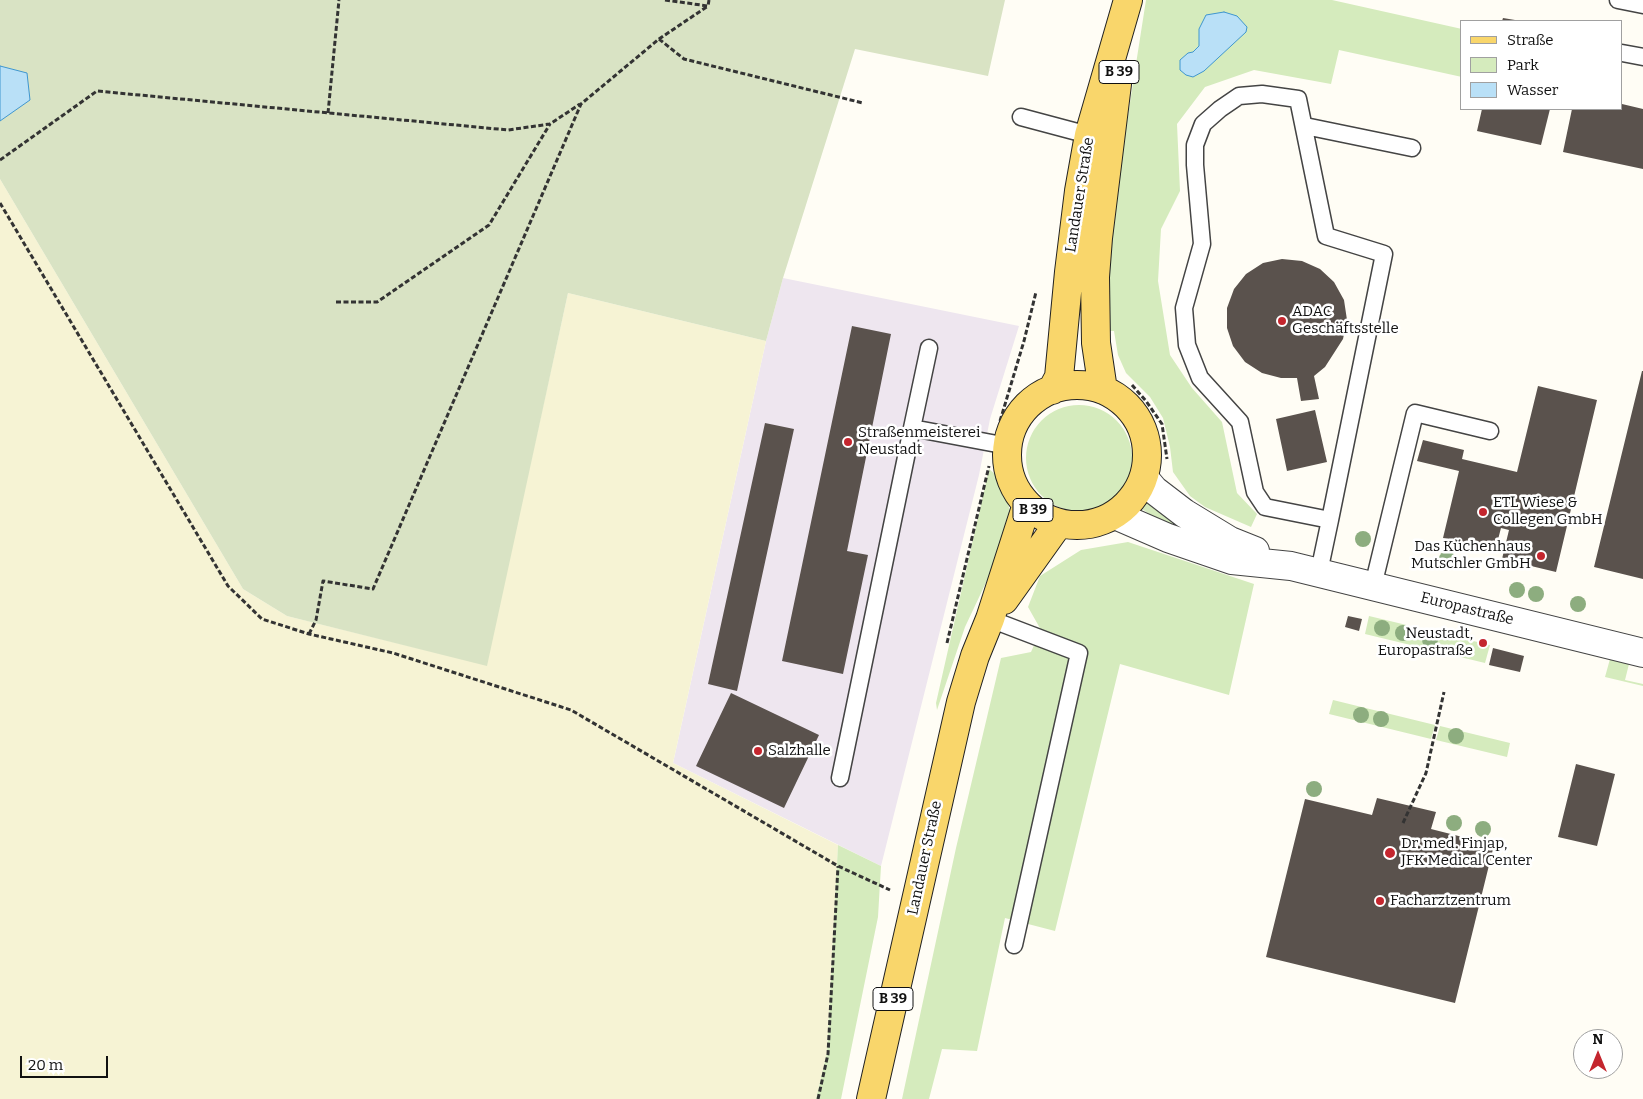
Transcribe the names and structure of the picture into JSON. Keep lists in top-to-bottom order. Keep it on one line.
{"streets":{"main road":["B 39","Landauer Straße"],"street":["Europastraße"]},"crossings":[["B 39","Landauer Straße"],["B 39","Europastraße"],["Landauer Straße","Europastraße"]],"places":["ADAC Geschäftsstelle","Straßenmeisterei Neustadt","ETL Wiese & Collegen GmbH","Das Küchenhaus Mutschler GmbH","Neustadt, Europastraße","Salzhalle","Dr. med. Finjap, JFK Medical Center","Facharztzentrum"],"legend":["Straße","Park","Wasser"],"scale_bar":"20 m","north":"top"}
